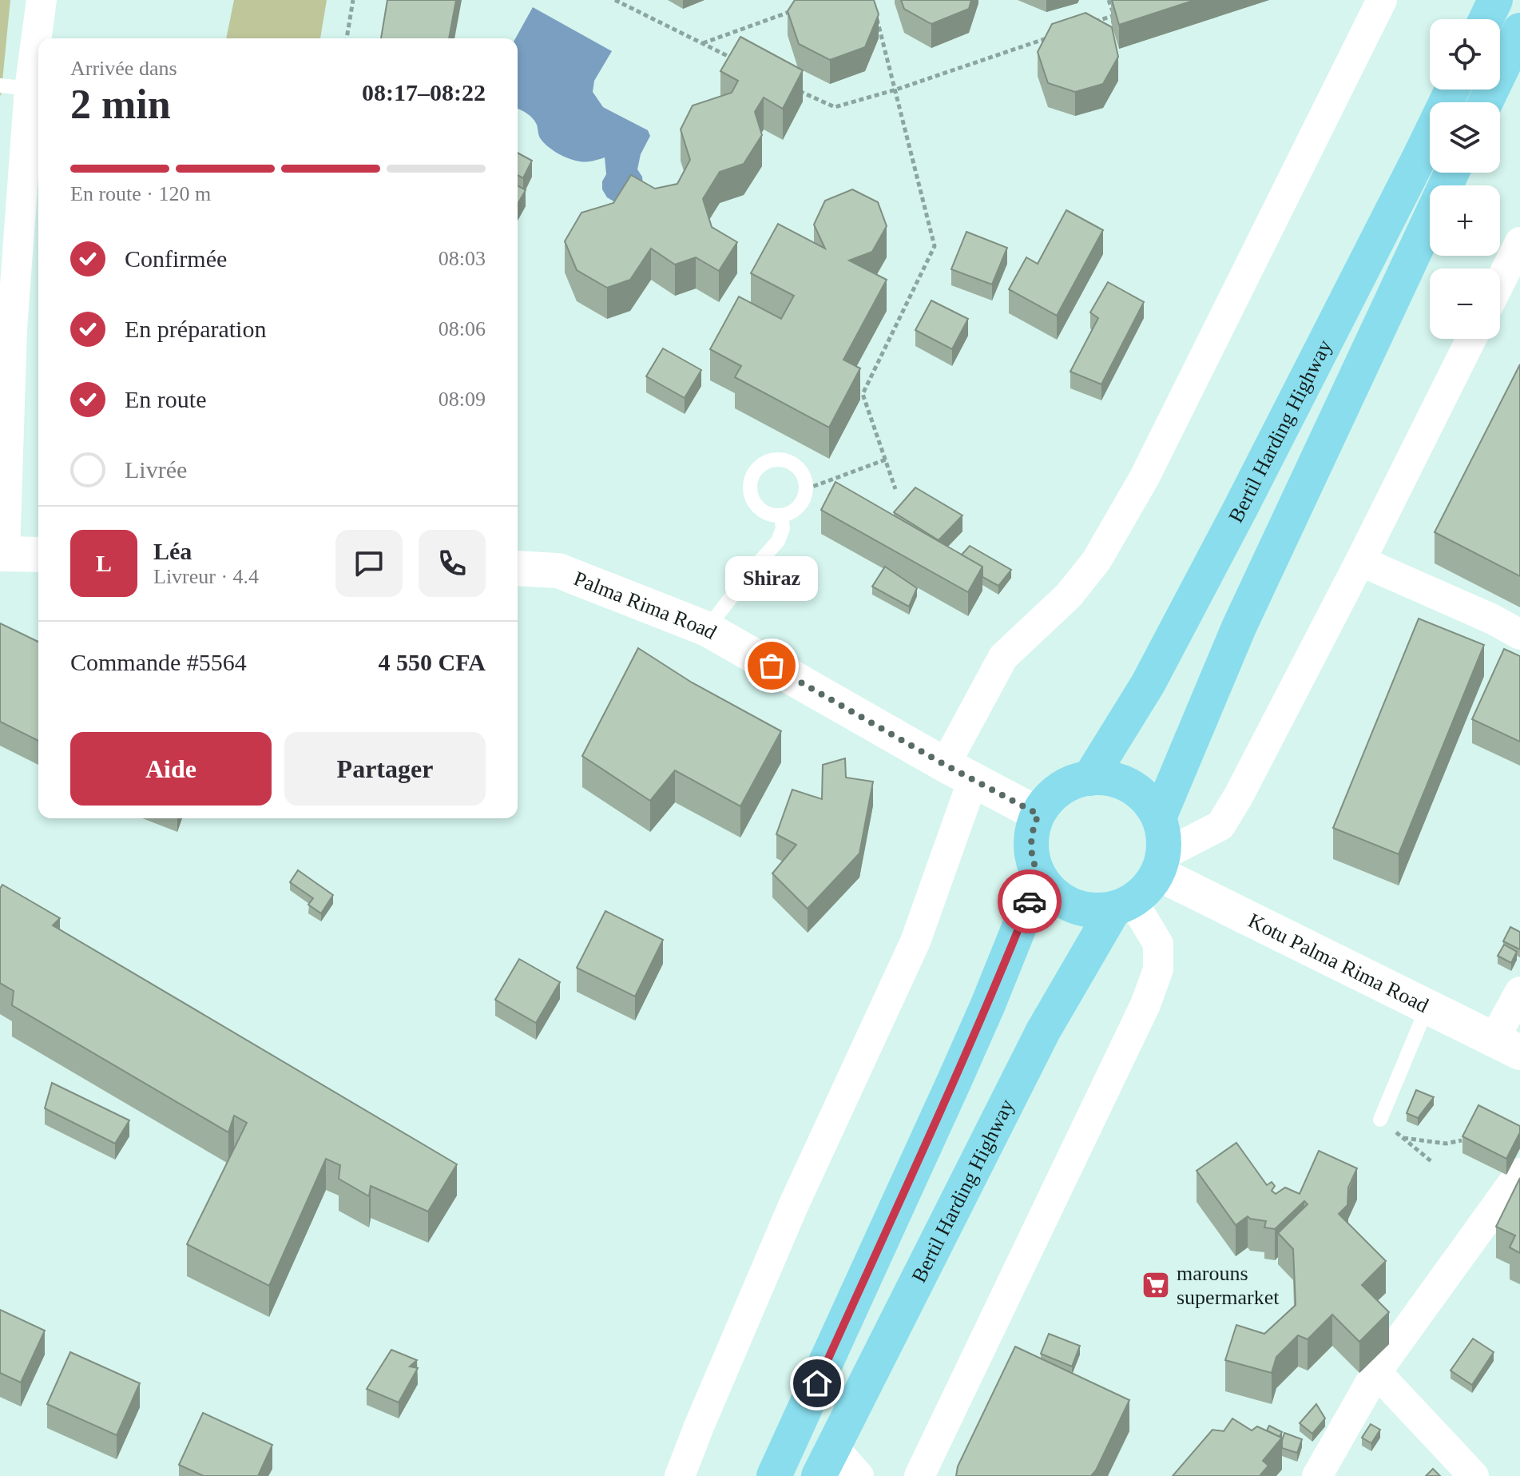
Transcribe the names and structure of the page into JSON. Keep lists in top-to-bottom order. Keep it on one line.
{"streets":{"main road":["Bertil Harding Highway"],"street":["Palma Rima Road","Kotu Palma Rima Road"]},"crossings":[["Bertil Harding Highway","Palma Rima Road"],["Bertil Harding Highway","Kotu Palma Rima Road"],["Palma Rima Road","Kotu Palma Rima Road"]],"places":{"other":["Shiraz"],"supermarket":["marouns supermarket"]},"page":{"map_buttons":["+","−"],"heading":["2 min","Arrivée dans","08:17–08:22"],"panel":["Léa","Livreur · 4.4","Commande #5564","4 550 CFA"],"bar":"En route · 120 m","list":[["Confirmée","08:03"],["En préparation","08:06"],["En route","08:09"],"Livrée"],"round":"L","bubble":"Shiraz","buttons":["Aide","Partager"]}}
